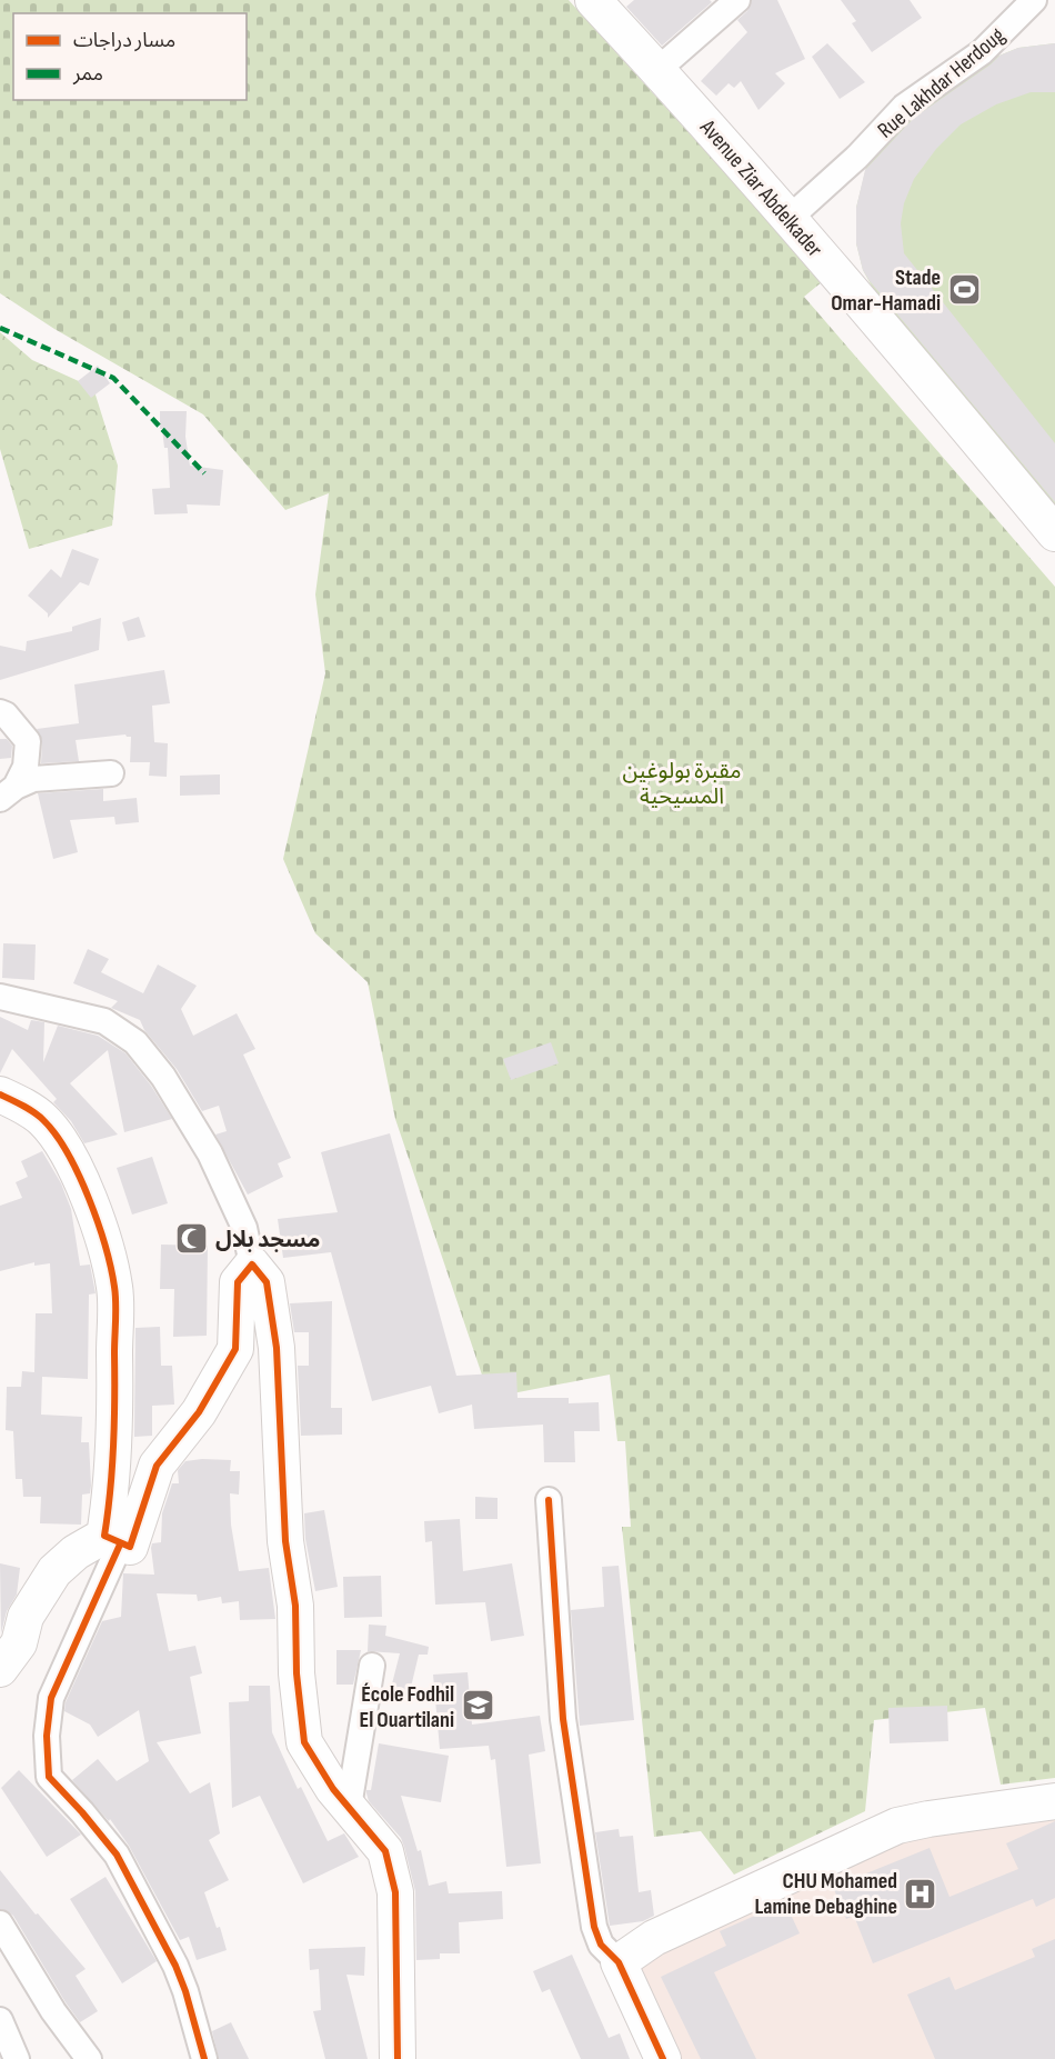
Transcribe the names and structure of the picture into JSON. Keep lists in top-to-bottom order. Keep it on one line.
{"streets":{"street":["Rue Lakhdar Herdoug","Avenue Ziar Abdelkader"]},"crossings":[["Rue Lakhdar Herdoug","Avenue Ziar Abdelkader"]],"parks":["مقبرة بولوغين المسيحية"],"places":{"sports":["Stade Omar-Hamadi"],"mosque":["مسجد بلال"],"school or university":["École Fodhil El Ouartilani"],"hospital":["CHU Mohamed Lamine Debaghine"]},"legend":["مسار دراجات","ممر"]}
